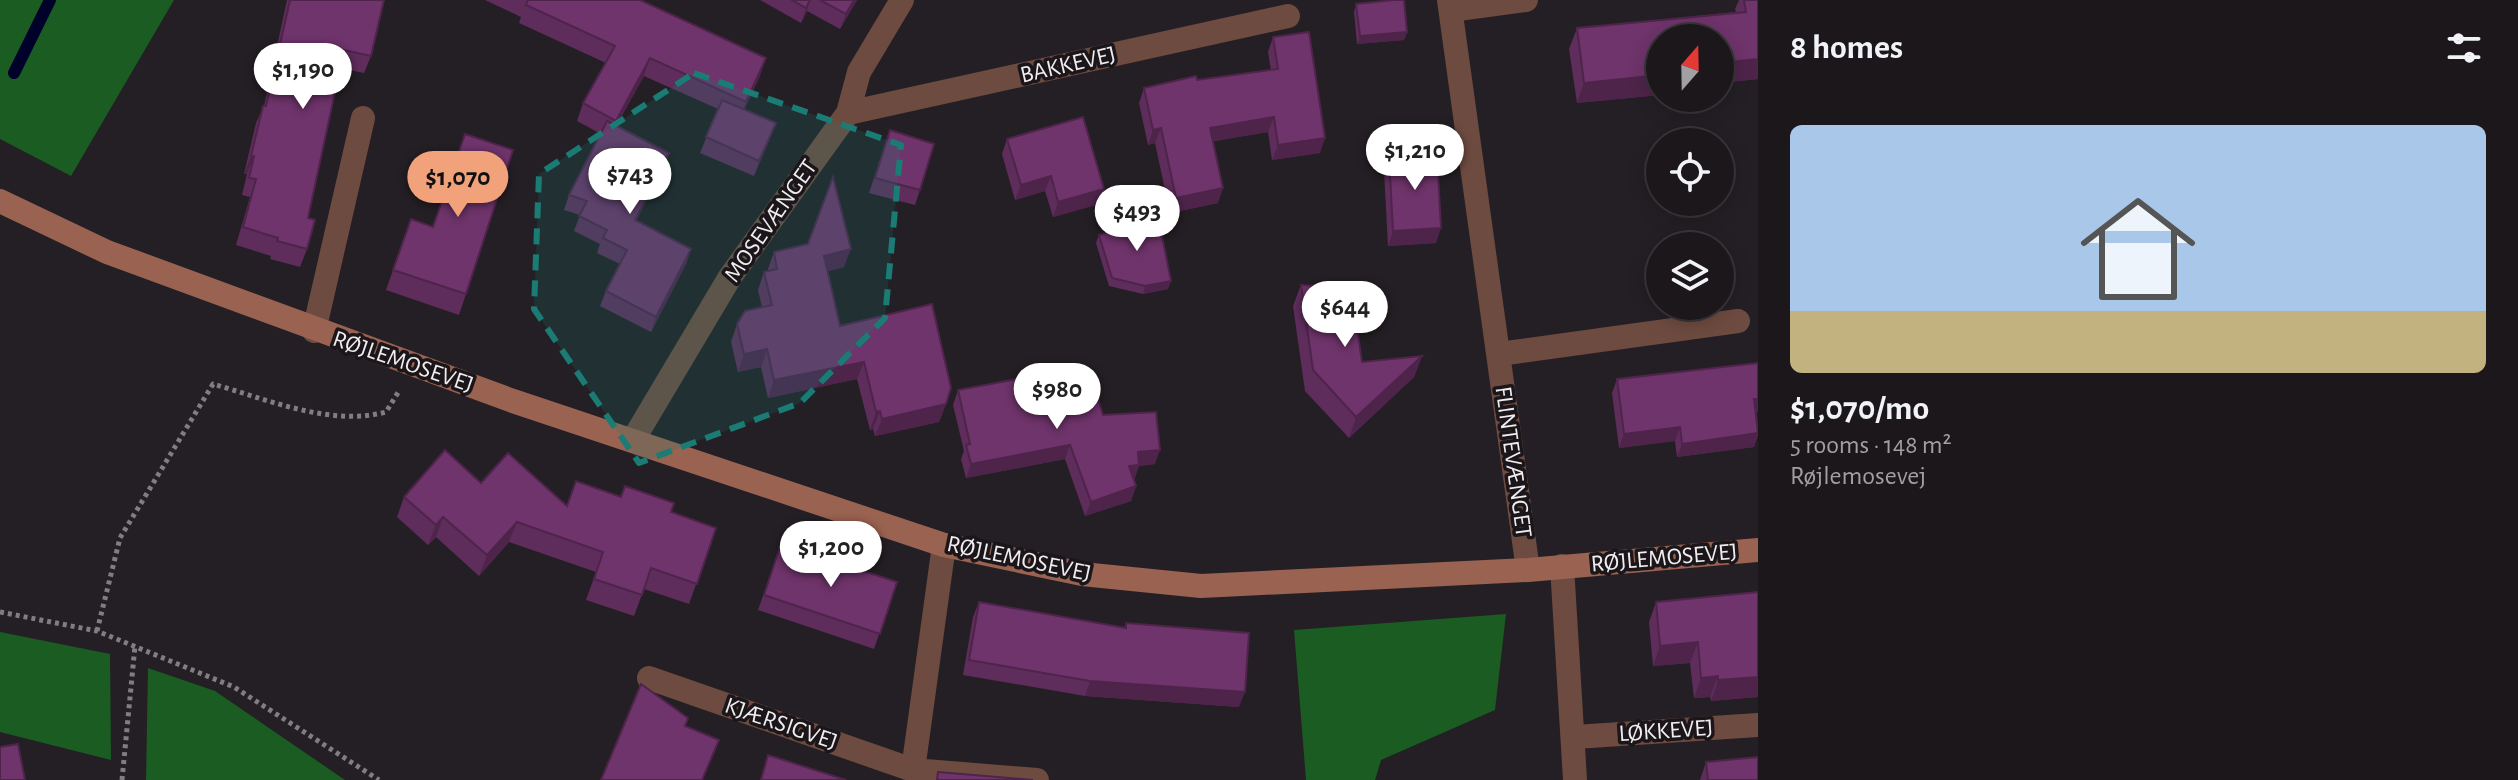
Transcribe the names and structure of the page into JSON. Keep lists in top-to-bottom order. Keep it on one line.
{"streets":{"street":["BAKKEVEJ","MOSEVÆNGET","RØJLEMOSEVEJ","FLINTEVÆNGET","KJÆRSIGVEJ","LØKKEVEJ"]},"crossings":[["BAKKEVEJ","MOSEVÆNGET"],["MOSEVÆNGET","RØJLEMOSEVEJ"],["RØJLEMOSEVEJ","FLINTEVÆNGET"]],"north":"top","page":{"heading":"8 homes","price":["$1,190","$1,210","$743","$1,070","$493","$644","$980","$1,200"],"list":[{"name":"$1,070/mo","note":"5 rooms · 148 m² · Røjlemosevej"}]}}
